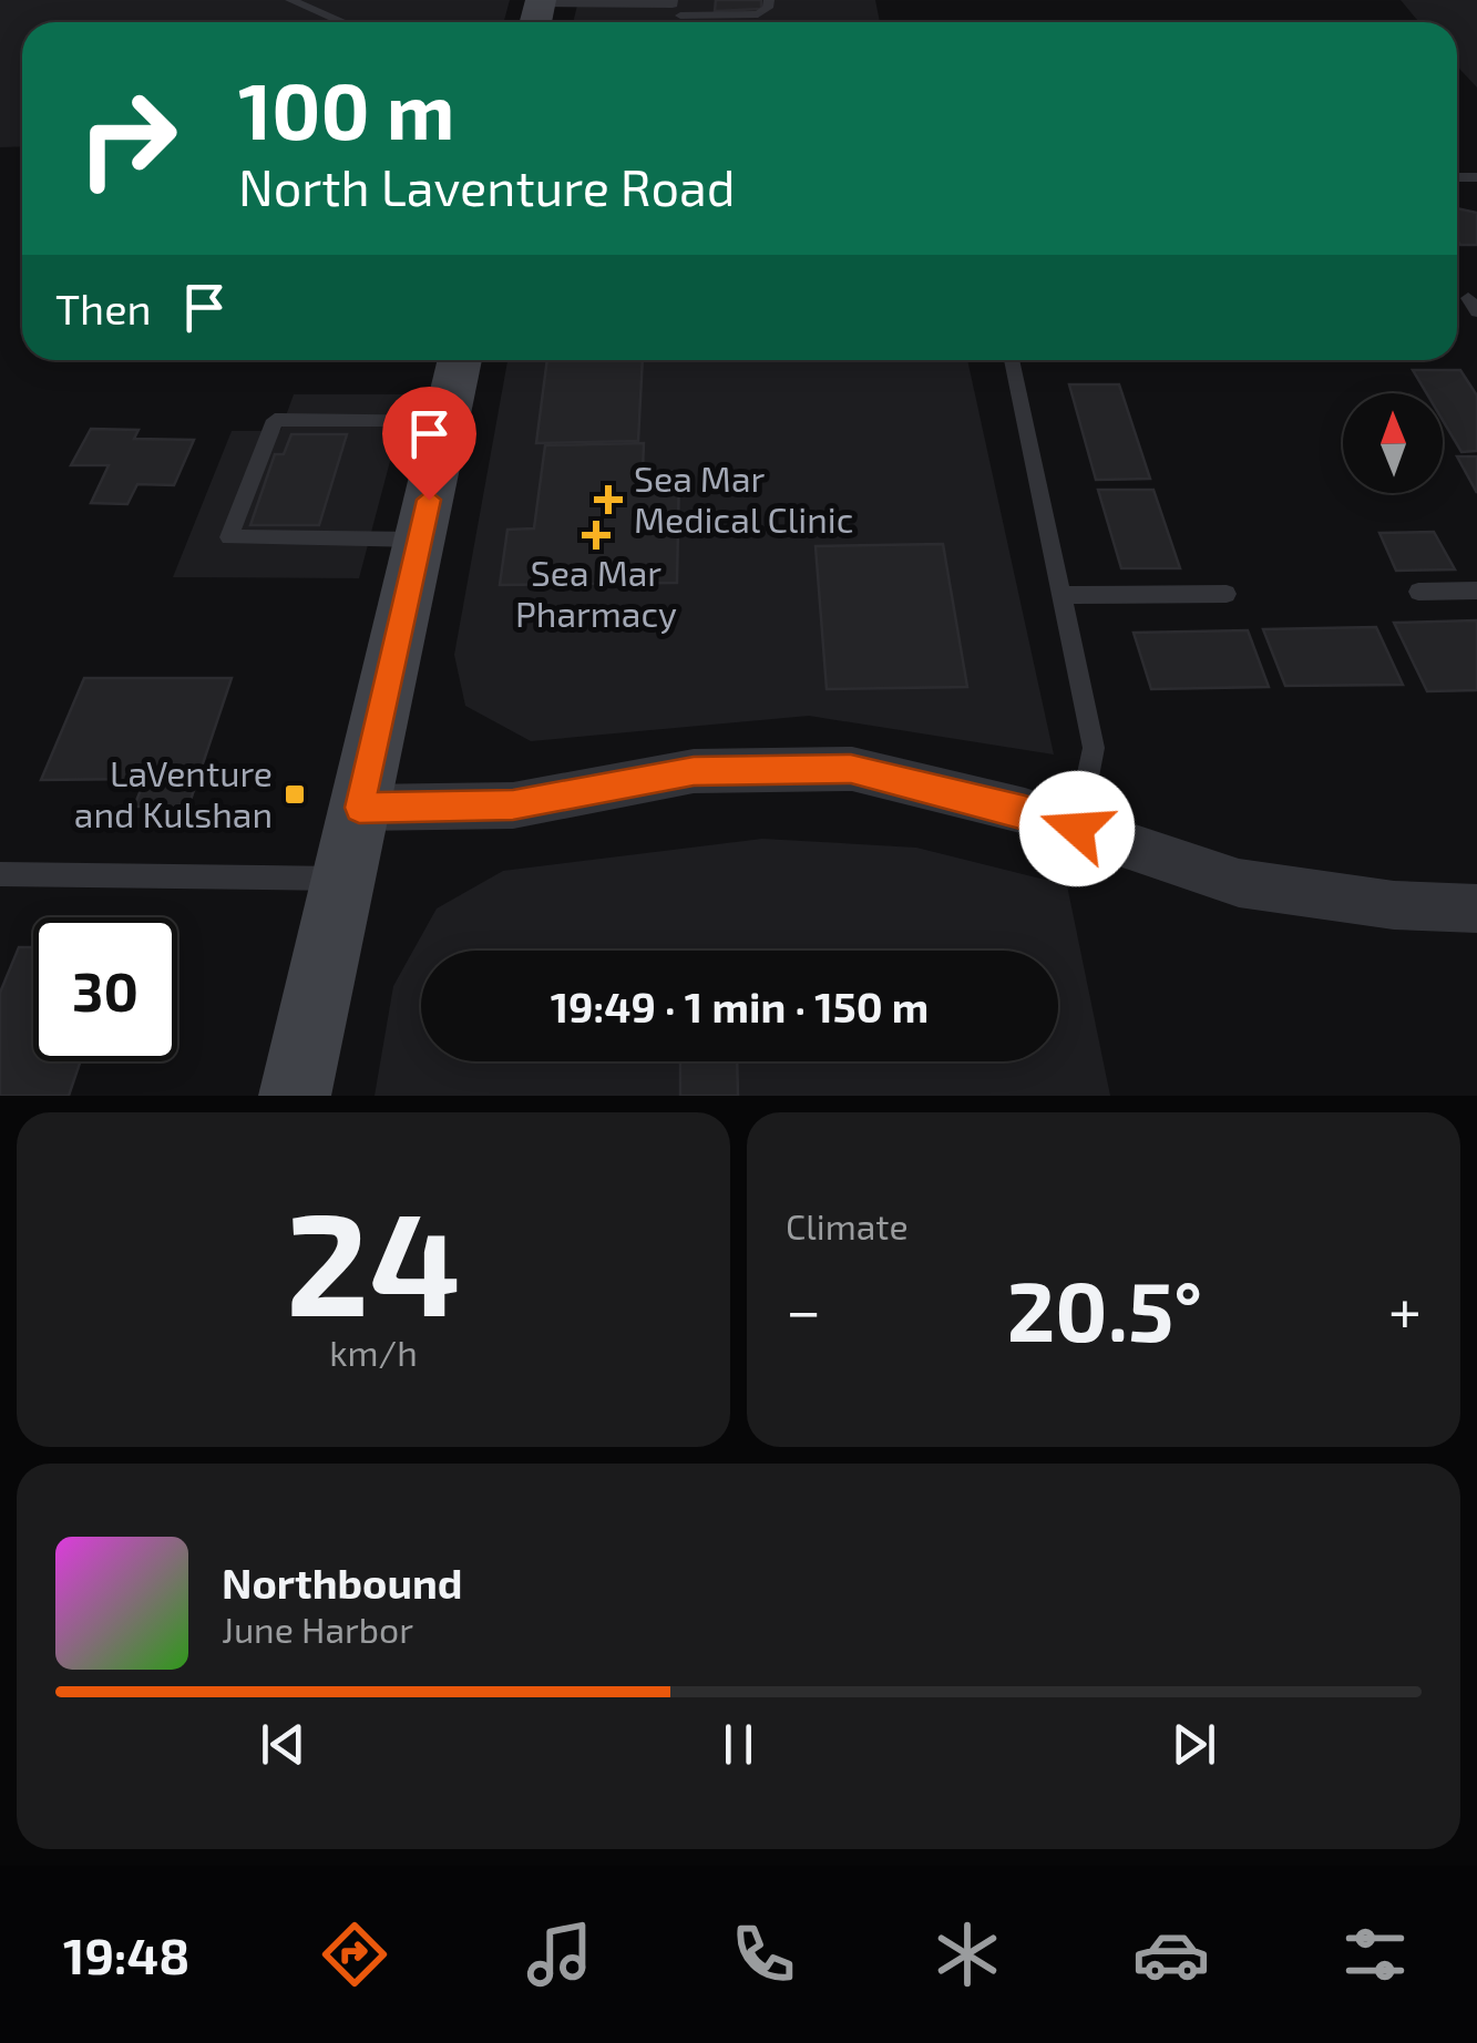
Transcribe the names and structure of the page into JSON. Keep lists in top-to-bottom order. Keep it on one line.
{"places":{"health":["Sea Mar Medical Clinic","Sea Mar Pharmacy"],"transit":["LaVenture and Kulshan"]},"north":"top","page":{"turn":["100 m","North Laventure Road"],"then":"Then","limit":"30","trip":"19:49 · 1 min · 150 m","tile":[["24","km/h"],"Climate"],"heat":["−","20.5°","+"],"song":["Northbound","June Harbor"],"tabs":"19:48"}}
